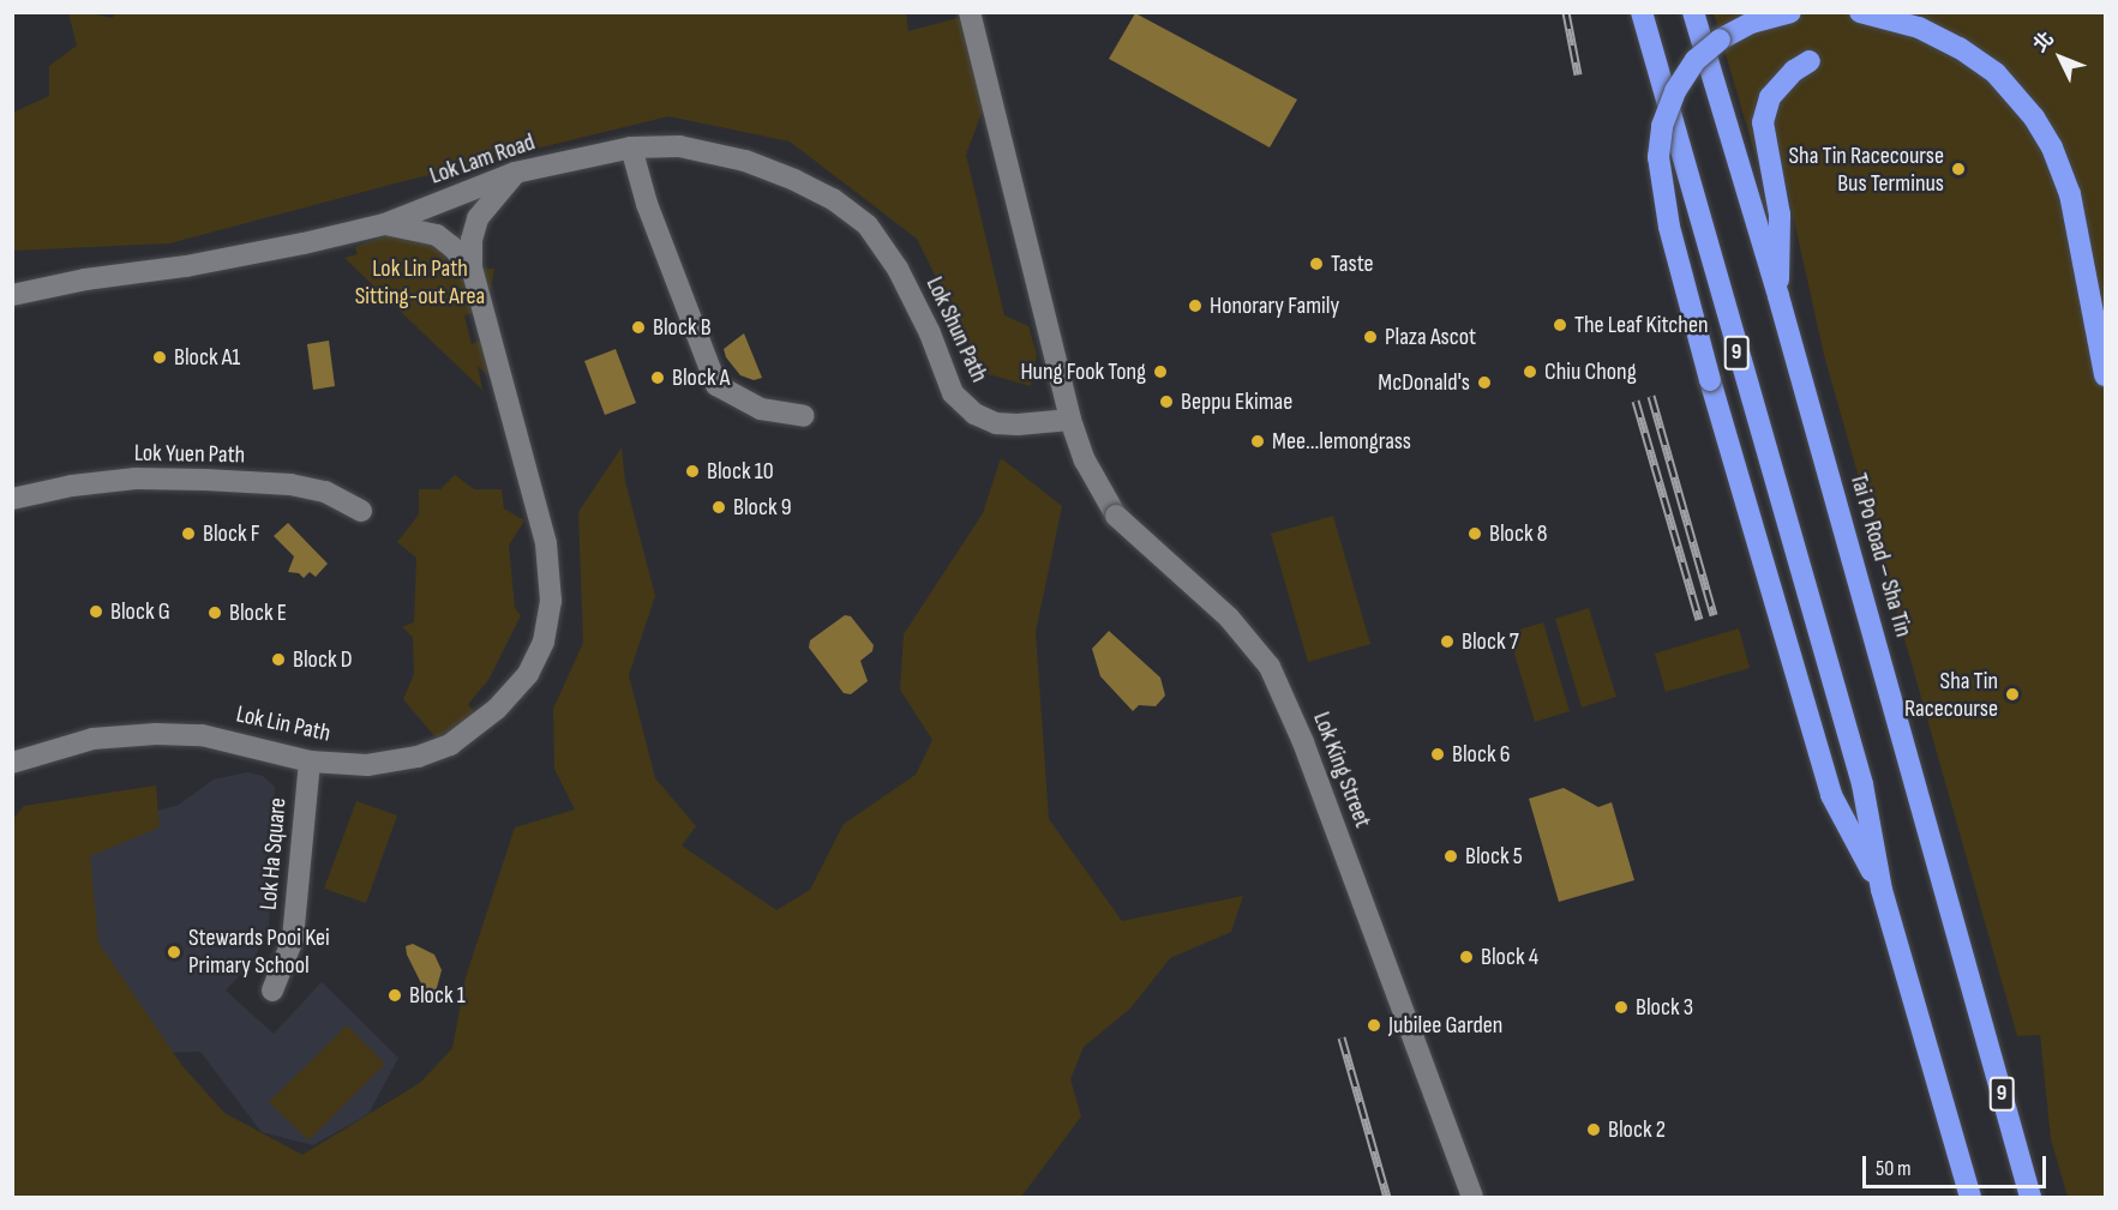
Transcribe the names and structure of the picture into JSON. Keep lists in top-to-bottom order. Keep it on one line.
{"streets":{"highway":["9","Tai Po Road – Sha Tin"],"street":["Lok Lam Road","Lok Shun Path","Lok Yuen Path","Lok Lin Path","Lok King Street","Lok Ha Square"]},"crossings":[["Lok Lam Road","Lok Shun Path"],["Lok Lam Road","Lok Lin Path"],["Lok Shun Path","Lok King Street"],["Lok Lin Path","Lok Ha Square"]],"parks":["Lok Lin Path Sitting-out Area"],"places":["Sha Tin Racecourse Bus Terminus","Taste","Honorary Family","The Leaf Kitchen","Block B","Plaza Ascot","Block A1","Hung Fook Tong","Chiu Chong","Block A","McDonald's","Beppu Ekimae","Mee...lemongrass","Block 10","Block 9","Block F","Block 8","Block G","Block E","Block 7","Block D","Sha Tin Racecourse","Block 6","Block 5","Stewards Pooi Kei Primary School","Block 4","Block 1","Block 3","Jubilee Garden","Block 2"],"scale_bar":"50 m","north":"top left"}
